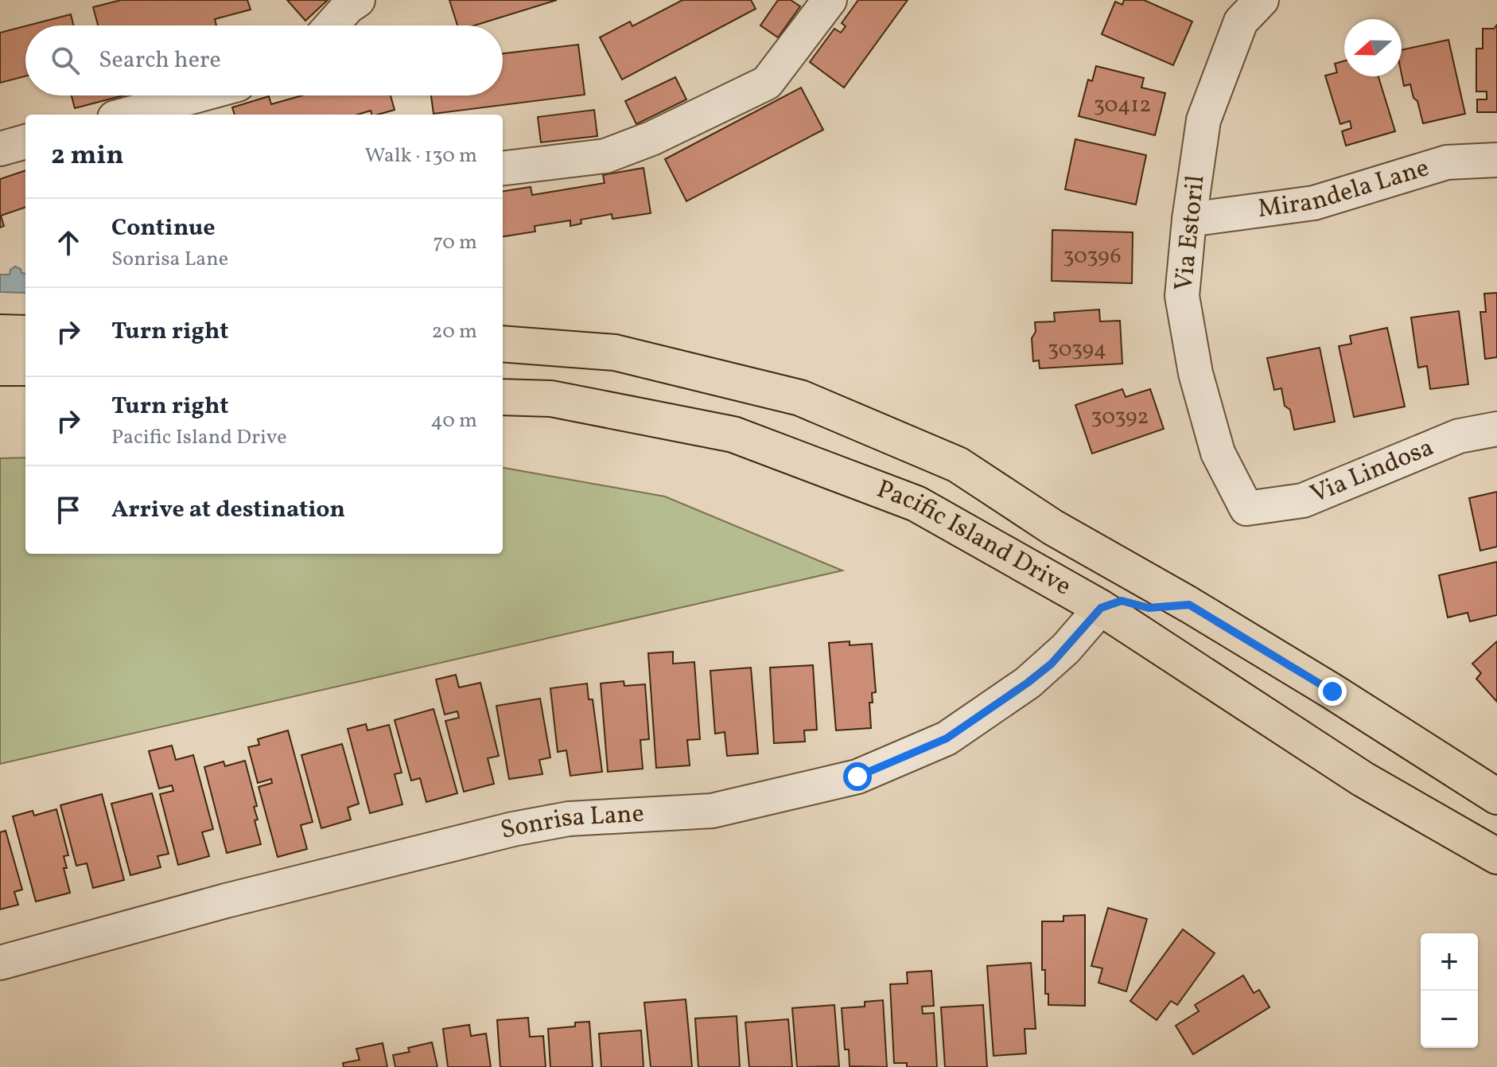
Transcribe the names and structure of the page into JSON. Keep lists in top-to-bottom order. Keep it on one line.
{"streets":{"main road":["Pacific Island Drive"],"street":["Mirandela Lane","Via Estoril","Via Lindosa","Sonrisa Lane"]},"crossings":[["Mirandela Lane","Via Estoril"],["Via Estoril","Via Lindosa"],["Pacific Island Drive","Sonrisa Lane"]],"house_numbers":["30412","30396","30394","30392"],"north":"left","page":{"search":"Search here","heading":["2 min","Walk · 130 m"],"list":[["Continue","Sonrisa Lane","70 m"],["Turn right","20 m"],["Turn right","Pacific Island Drive","40 m"],"Arrive at destination"],"map_buttons":["+","−"]}}
